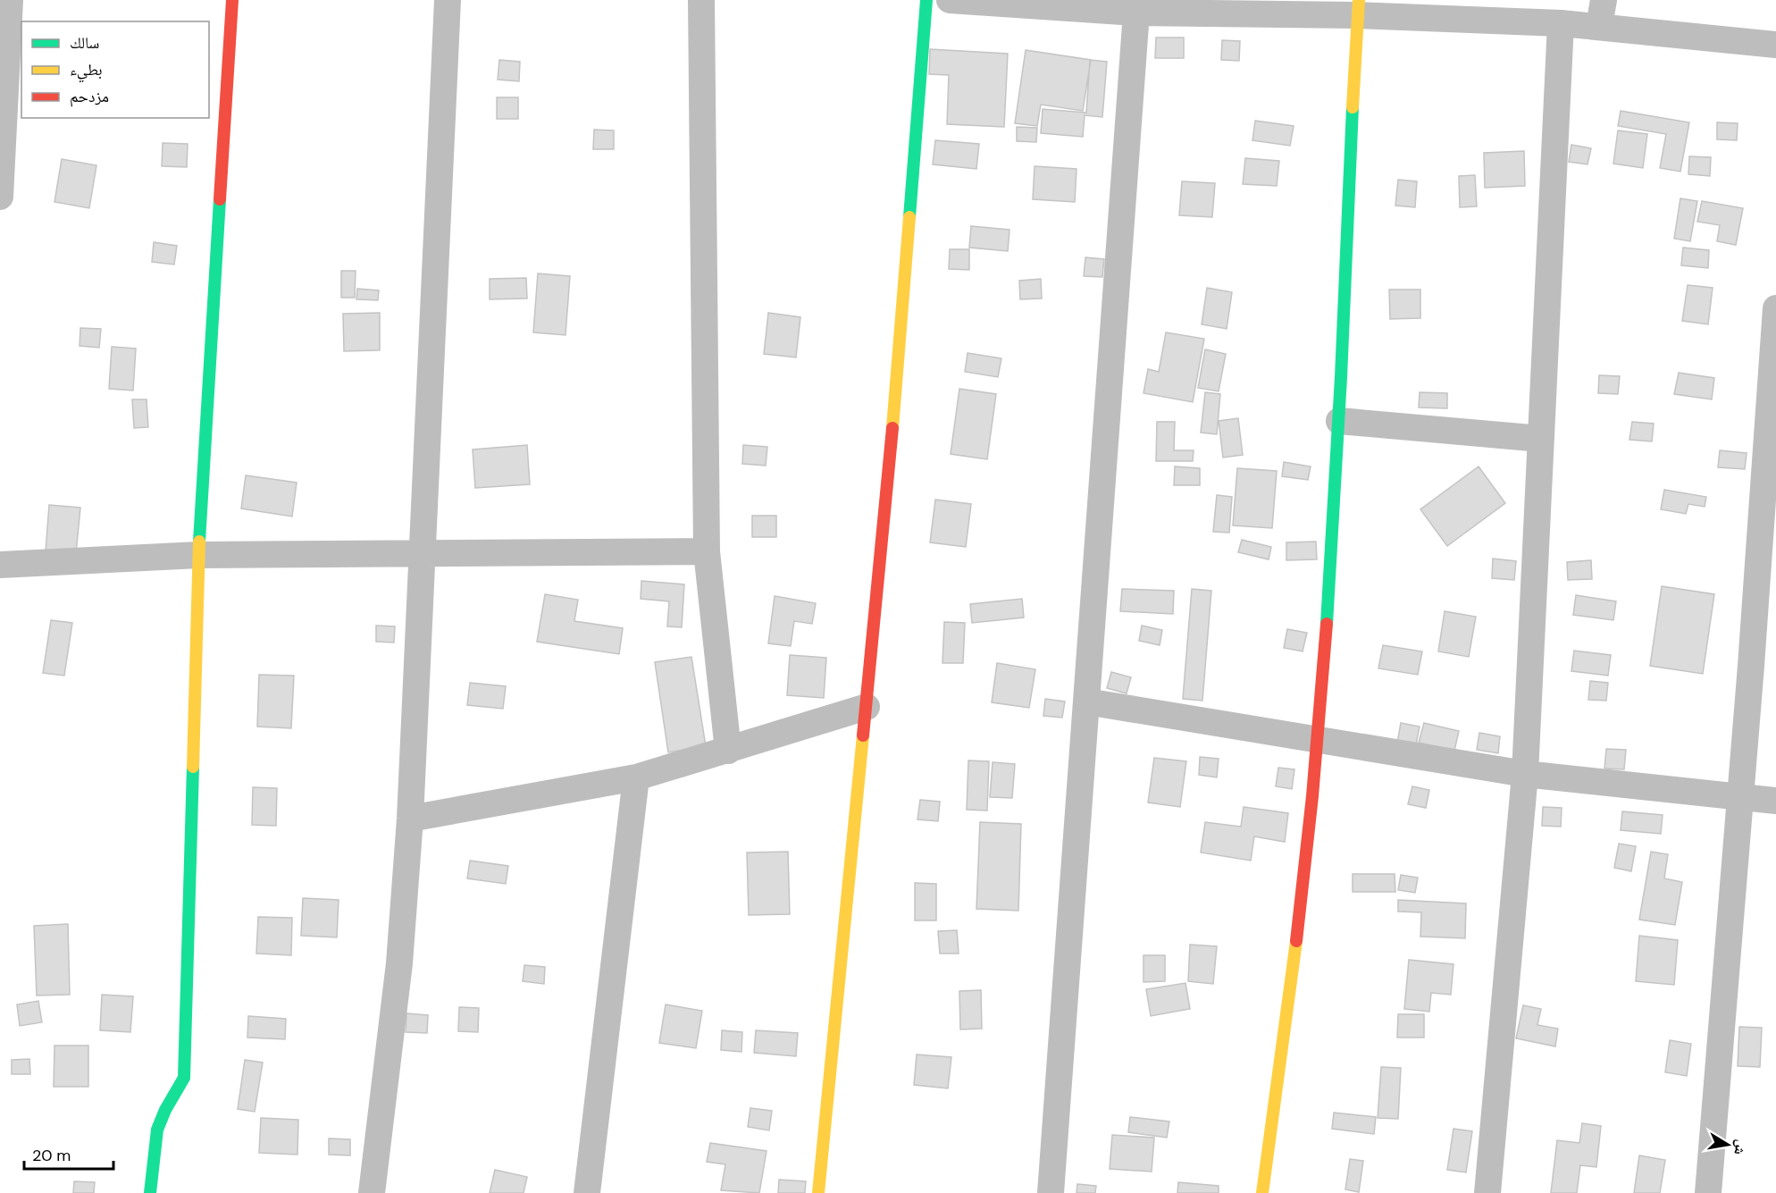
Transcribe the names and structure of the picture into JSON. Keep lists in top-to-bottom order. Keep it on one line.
{"legend":["سالك","بطيء","مزدحم"],"scale_bar":"20 m","north":"right"}
